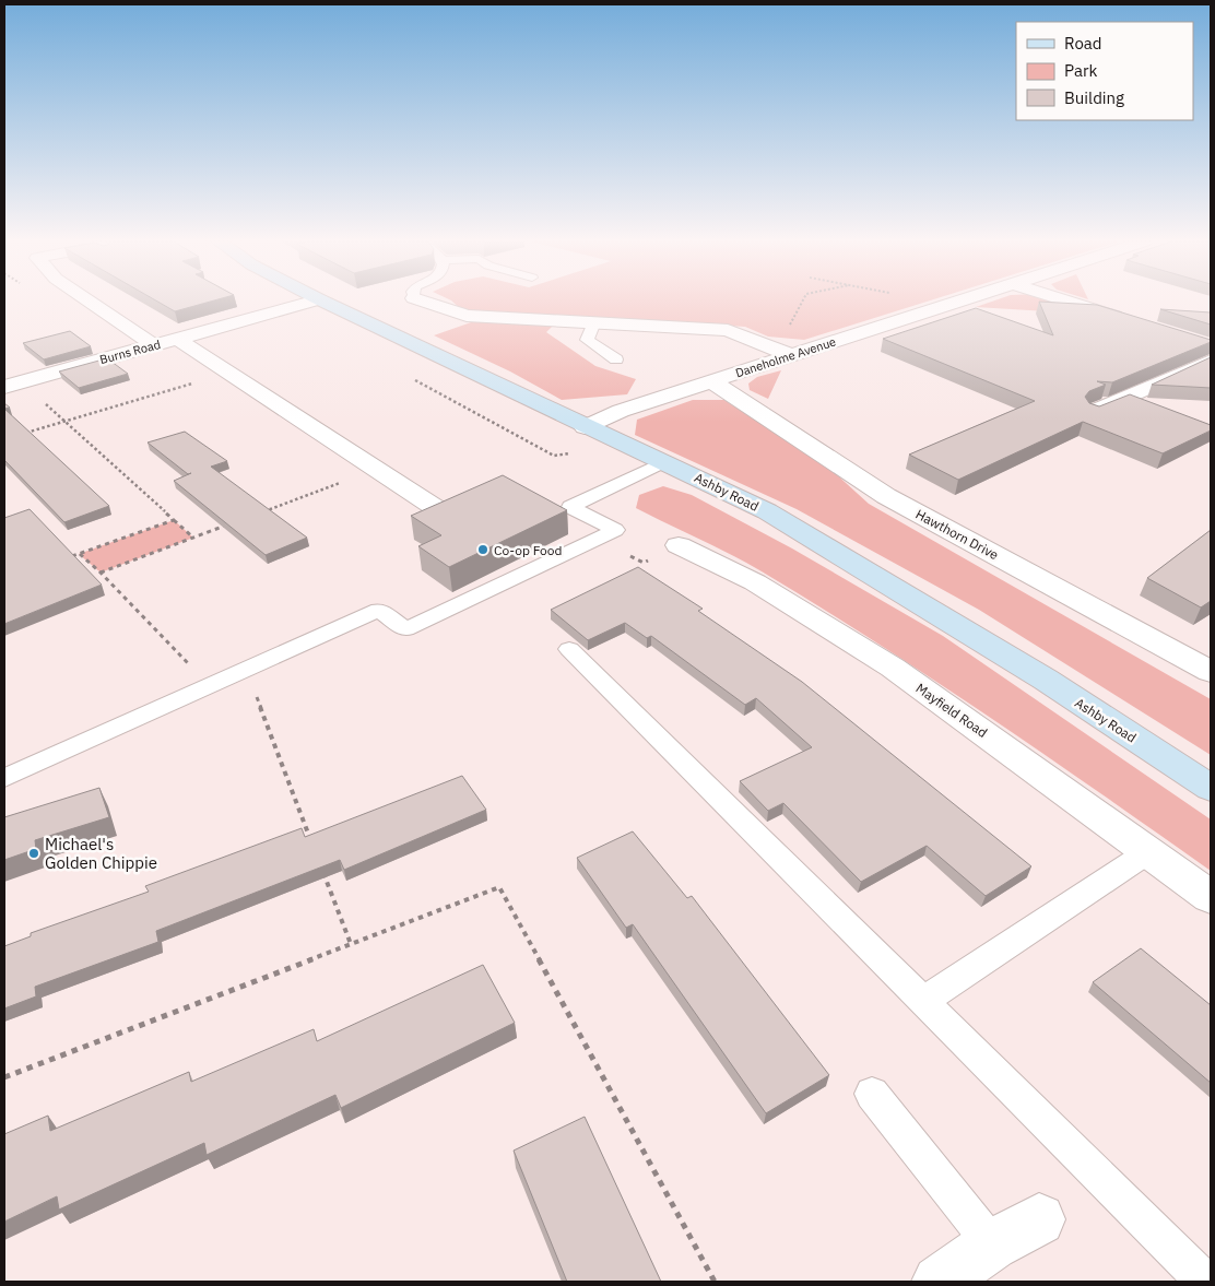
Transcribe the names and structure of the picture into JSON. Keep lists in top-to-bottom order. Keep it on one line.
{"streets":{"street":["Burns Road","Daneholme Avenue","Ashby Road","Hawthorn Drive","Mayfield Road"]},"crossings":[["Daneholme Avenue","Ashby Road"],["Daneholme Avenue","Hawthorn Drive"]],"places":["Co-op Food","Michael's Golden Chippie"],"legend":["Road","Park","Building"]}
